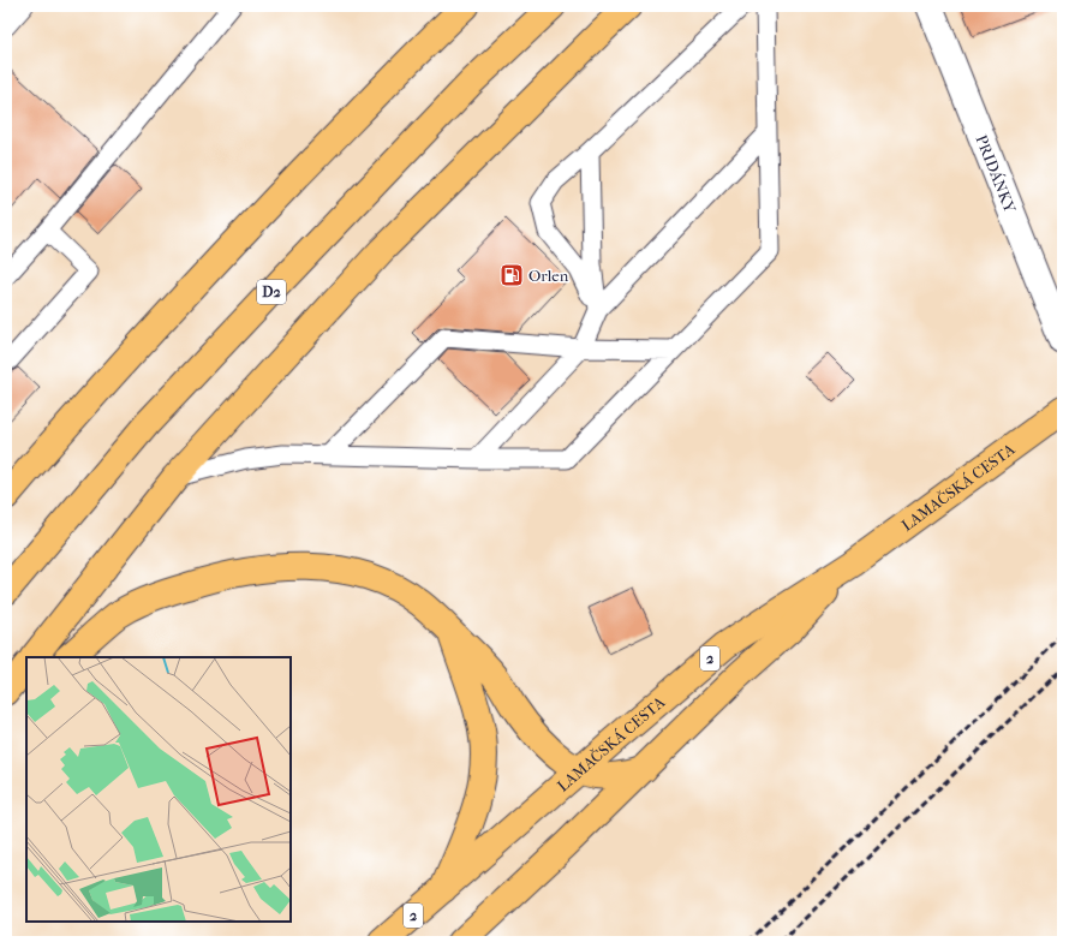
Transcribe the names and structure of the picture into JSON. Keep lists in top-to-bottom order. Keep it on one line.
{"streets":{"main road":["D2","LAMAČSKÁ CESTA","2"],"street":["PRIDÁNKY"]},"places":{"fuel station":["Orlen"]}}
